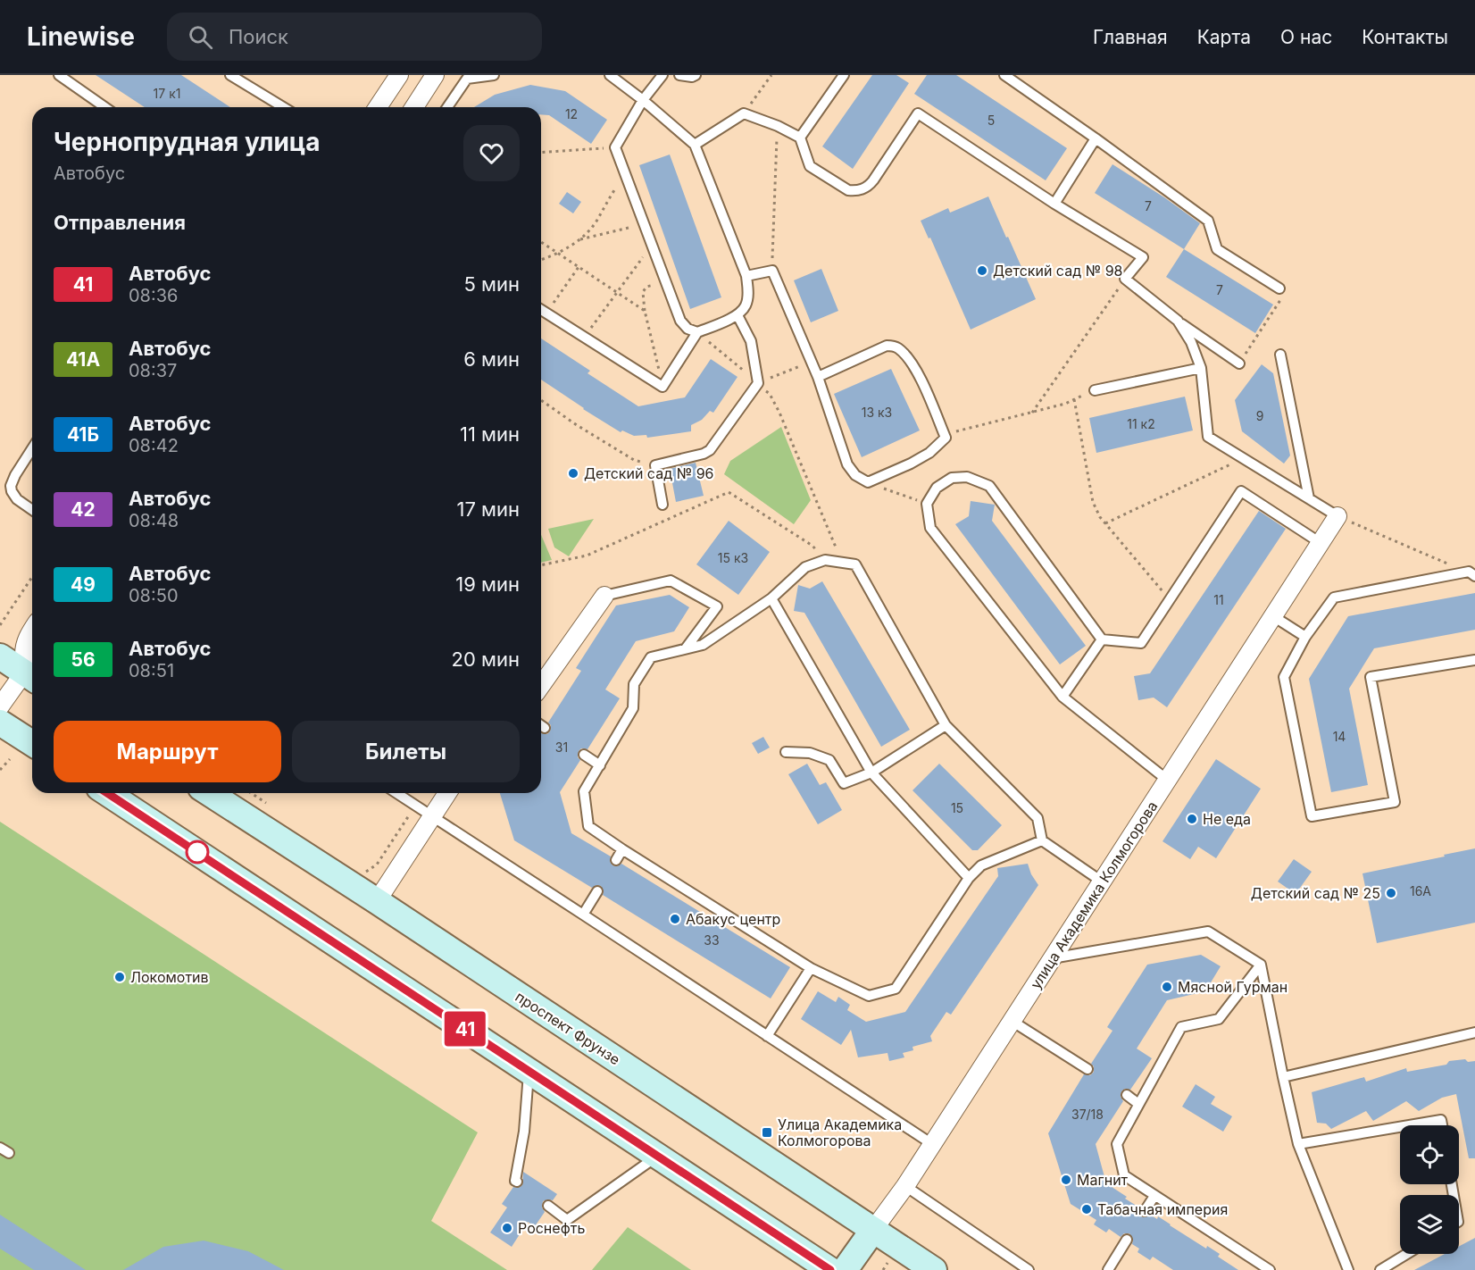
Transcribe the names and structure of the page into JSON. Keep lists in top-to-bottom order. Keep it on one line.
{"streets":{"main road":["улица Академика Колмогорова","проспект Фрунзе"]},"crossings":[["улица Академика Колмогорова","проспект Фрунзе"]],"places":{"other":["Детский сад № 98","Детский сад № 96","Не еда","Детский сад № 25","Абакус центр","Локомотив","Мясной Гурман","Магнит","Табачная империя","Роснефть"],"transit":["Улица Академика Колмогорова"]},"lines":["bus line 41"],"house_numbers":["17 к1","12","5","7","7","13 к3","9","11 к2","15 к3","11","14","31","15","16А","33","37/18"],"page":{"header":"Linewise","search":"Поиск","nav":["Главная","Карта","О нас","Контакты"],"on_map":"41","heading":[["Чернопрудная улица","Автобус"],"Отправления"],"list":[{"mark":"41","name":"Автобус","note":"08:36","value":"5 мин"},{"mark":"41А","name":"Автобус","note":"08:37","value":"6 мин"},{"mark":"41Б","name":"Автобус","note":"08:42","value":"11 мин"},{"mark":"42","name":"Автобус","note":"08:48","value":"17 мин"},{"mark":"49","name":"Автобус","note":"08:50","value":"19 мин"},{"mark":"56","name":"Автобус","note":"08:51","value":"20 мин"}],"buttons":["Маршрут","Билеты"]}}
